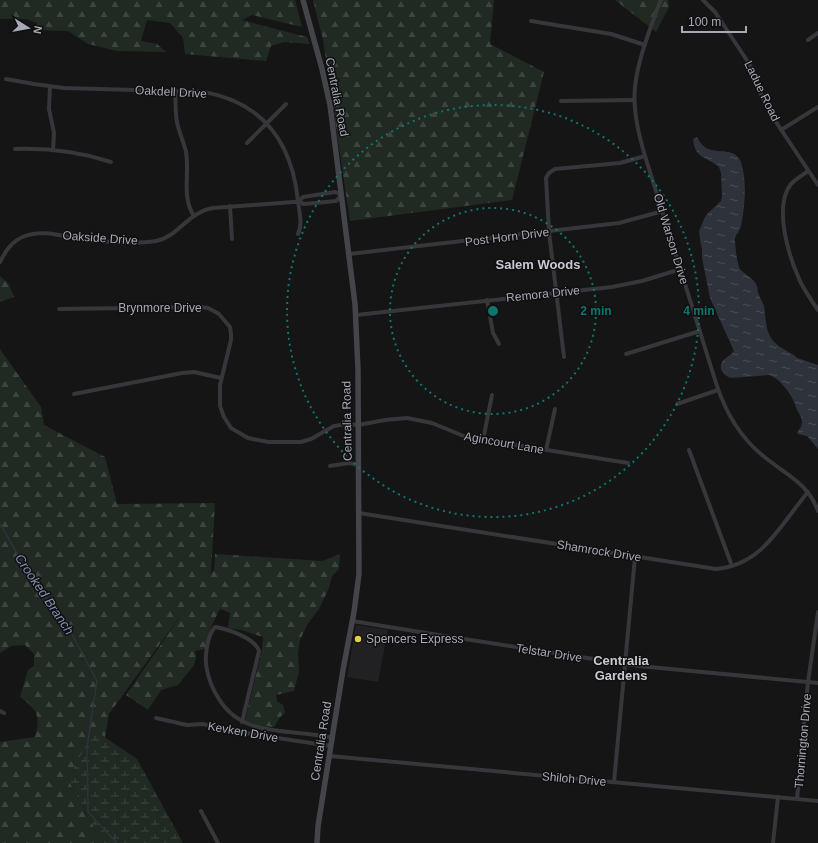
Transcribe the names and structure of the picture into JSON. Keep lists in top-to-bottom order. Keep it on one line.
{"streets":{"main road":["Centralia Road"],"street":["Ladue Road","Oakdell Drive","Post Horn Drive","Oakside Drive","Old Warson Drive","Remora Drive","Brynmore Drive","Agincourt Lane","Shamrock Drive","Telstar Drive","Kevken Drive","Thornington Drive","Shiloh Drive"]},"crossings":[["Oakdell Drive","Oakside Drive"],["Centralia Road","Post Horn Drive"],["Centralia Road","Oakside Drive"],["Centralia Road","Remora Drive"],["Centralia Road","Brynmore Drive"],["Centralia Road","Agincourt Lane"],["Centralia Road","Shamrock Drive"],["Centralia Road","Telstar Drive"],["Centralia Road","Kevken Drive"],["Centralia Road","Shiloh Drive"],["Post Horn Drive","Old Warson Drive"],["Old Warson Drive","Remora Drive"],["Old Warson Drive","Shamrock Drive"],["Brynmore Drive","Agincourt Lane"],["Telstar Drive","Thornington Drive"],["Thornington Drive","Shiloh Drive"]],"districts":["Salem Woods","Centralia Gardens"],"water":["Crooked Branch"],"places":["Spencers Express"],"scale_bar":"100 m","north":"right","rings":["2 min","4 min"]}
